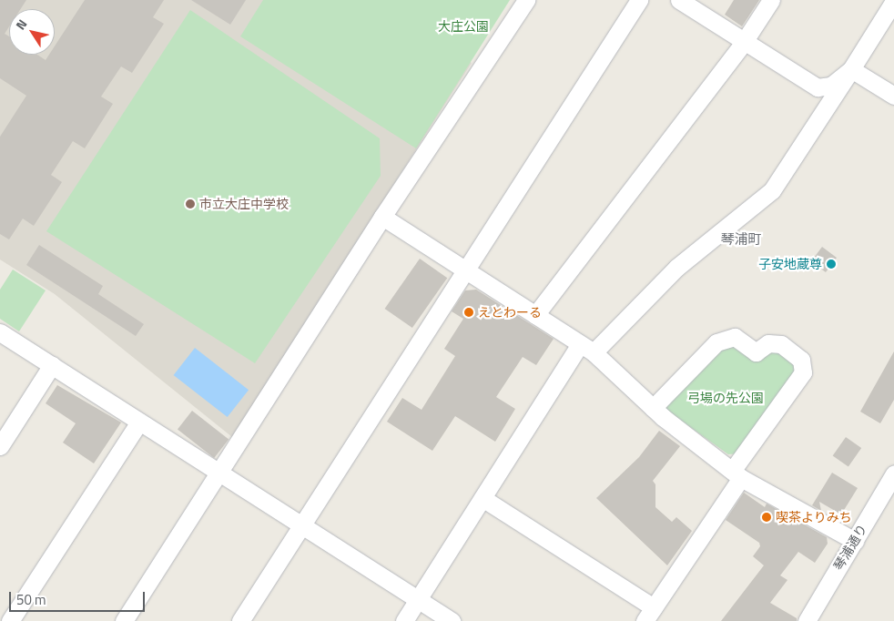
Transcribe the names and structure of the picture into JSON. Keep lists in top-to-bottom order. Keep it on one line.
{"streets":{"street":["琴浦通り"]},"districts":["琴浦町"],"parks":["大庄公園","弓場の先公園"],"places":["市立大庄中学校","子安地蔵尊","えとわーる","喫茶よりみち"],"scale_bar":"50 m","north":"top left"}
